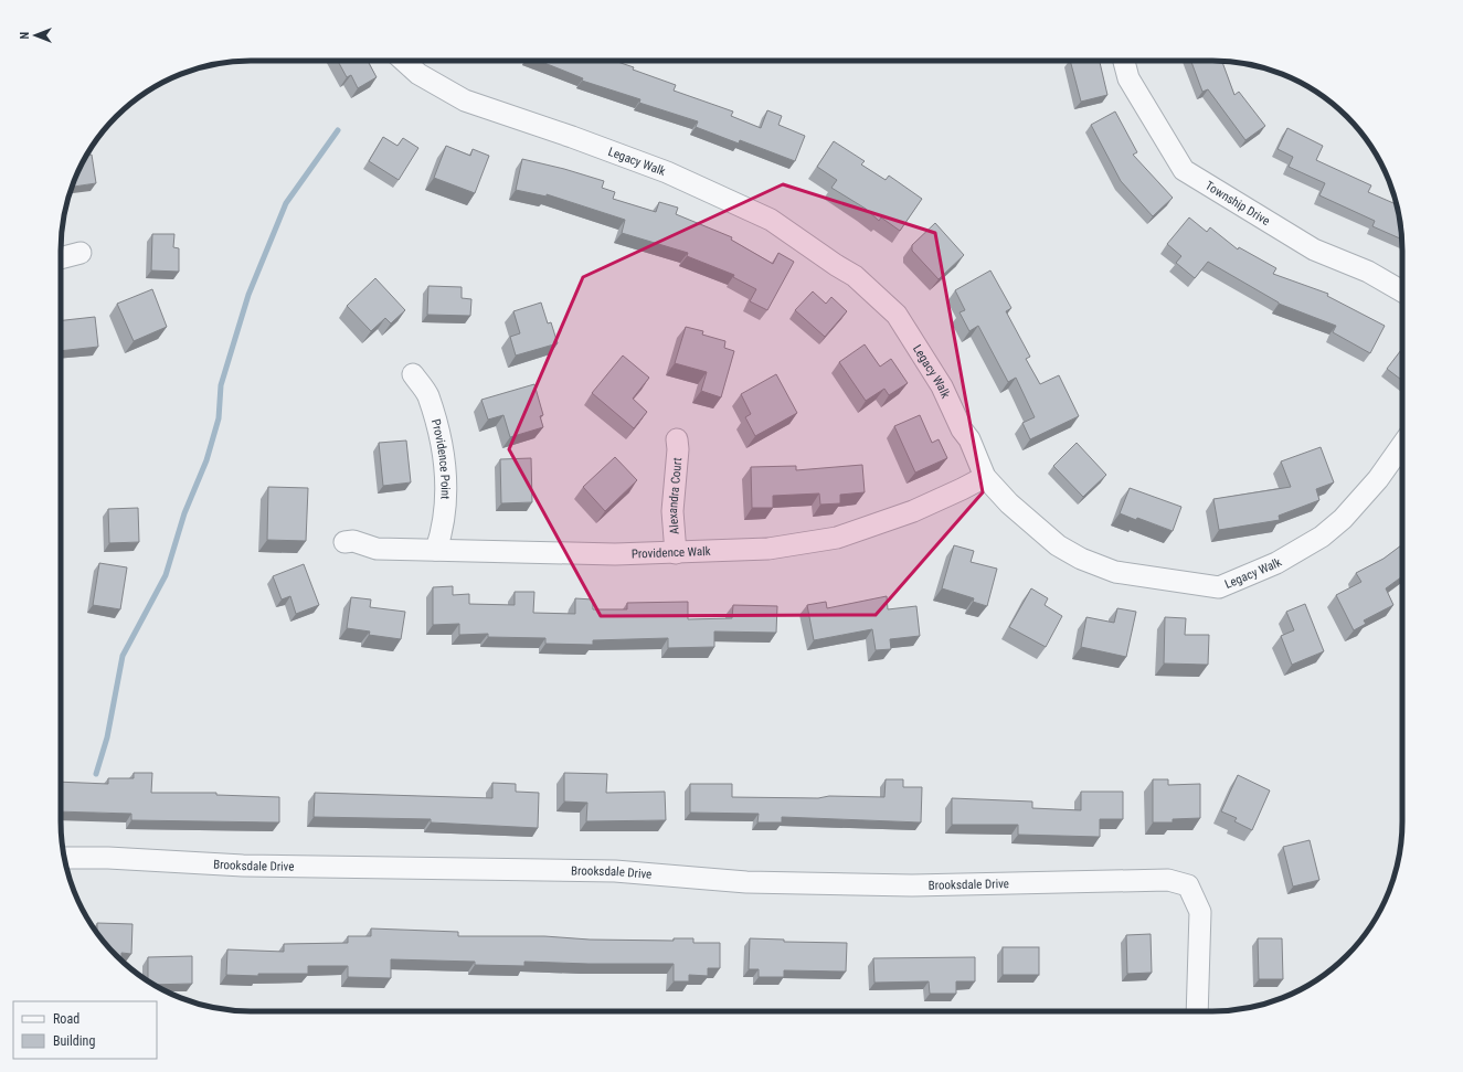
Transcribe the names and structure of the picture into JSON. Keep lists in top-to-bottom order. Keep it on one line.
{"streets":{"street":["Legacy Walk","Township Drive","Providence Point","Alexandra Court","Providence Walk","Brooksdale Drive"]},"crossings":[["Legacy Walk","Providence Walk"],["Providence Point","Providence Walk"],["Alexandra Court","Providence Walk"]],"legend":["Road","Building"],"north":"left"}
